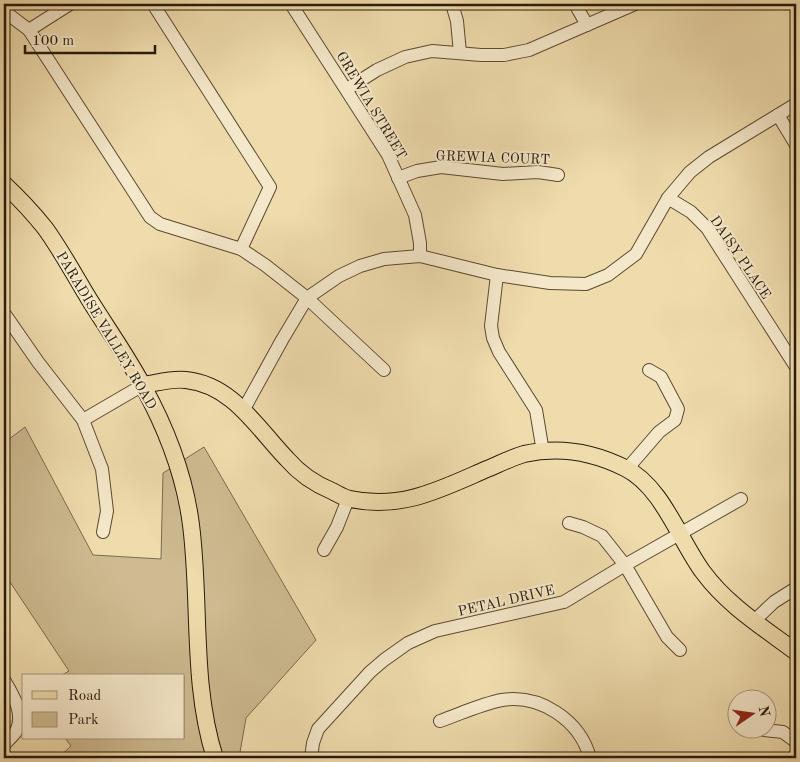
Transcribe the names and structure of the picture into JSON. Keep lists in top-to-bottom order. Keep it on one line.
{"streets":{"main road":["PARADISE VALLEY ROAD"],"street":["GREWIA STREET","GREWIA COURT","DAISY PLACE","PETAL DRIVE"]},"crossings":[["GREWIA STREET","GREWIA COURT"]],"legend":["Road","Park"],"scale_bar":"100 m","north":"right"}
